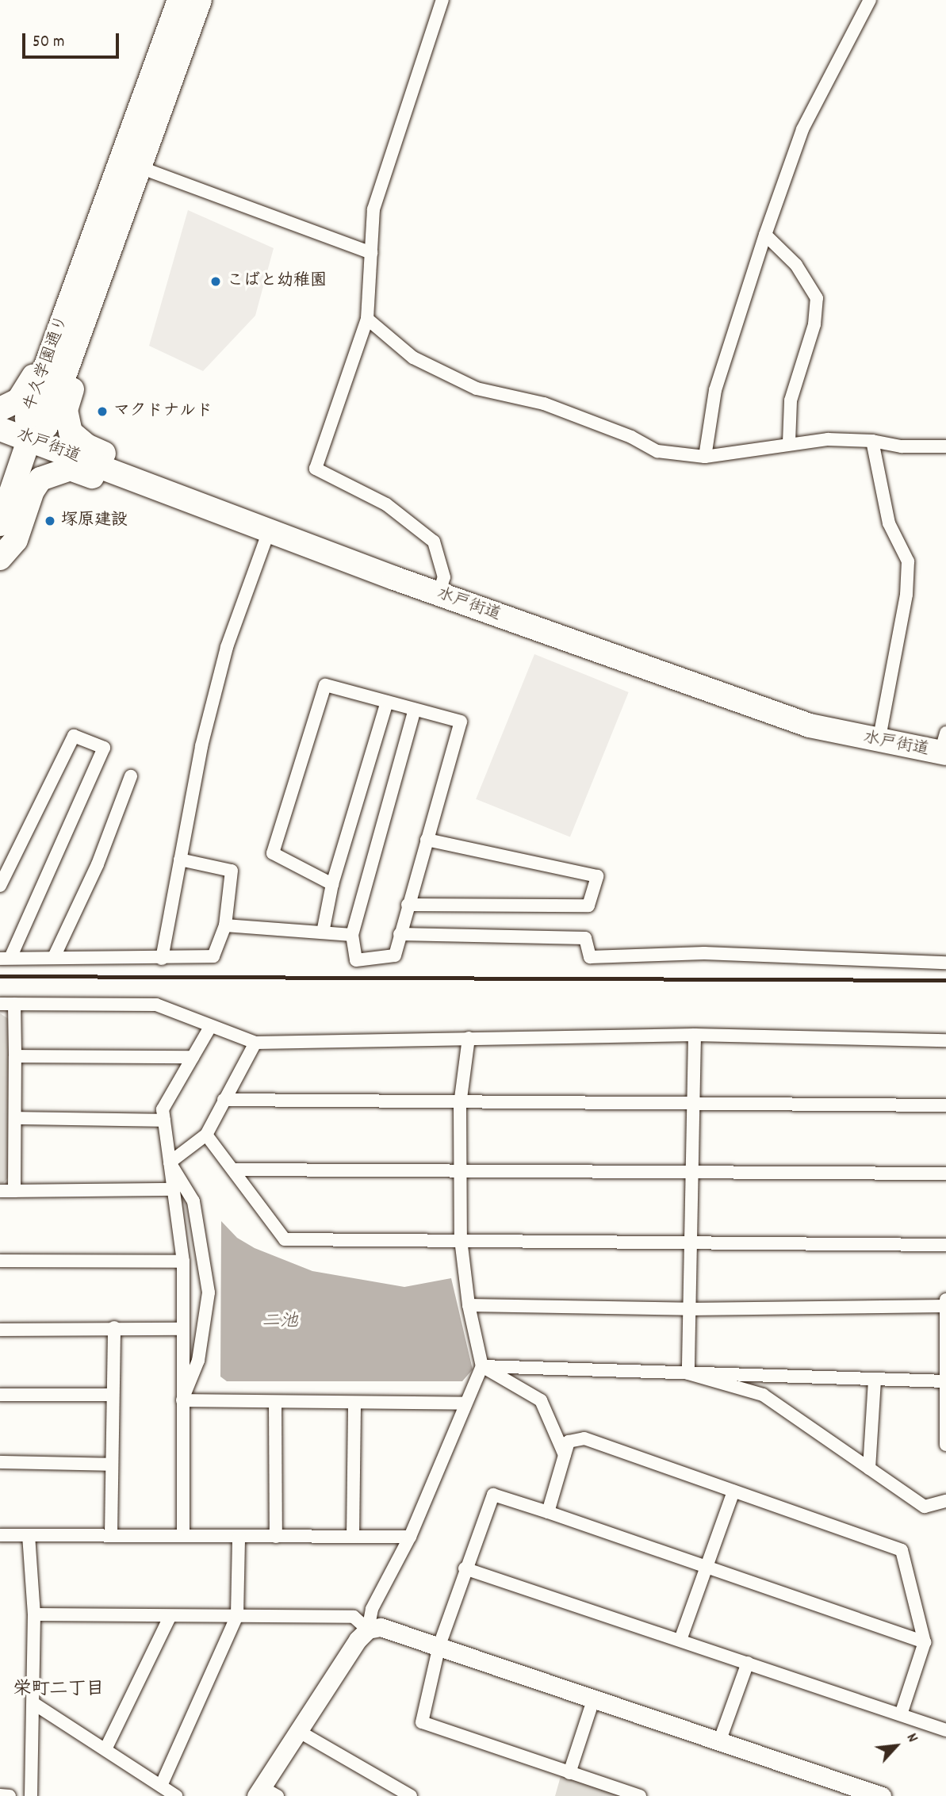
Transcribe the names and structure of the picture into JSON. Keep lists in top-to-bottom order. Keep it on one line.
{"streets":{"highway":["牛久学園通り","水戸街道"]},"crossings":[["牛久学園通り","水戸街道"]],"districts":["栄町二丁目"],"water":["二池"],"places":["こばと幼稚園","マクドナルド","塚原建設"],"scale_bar":"50 m","north":"top right"}
